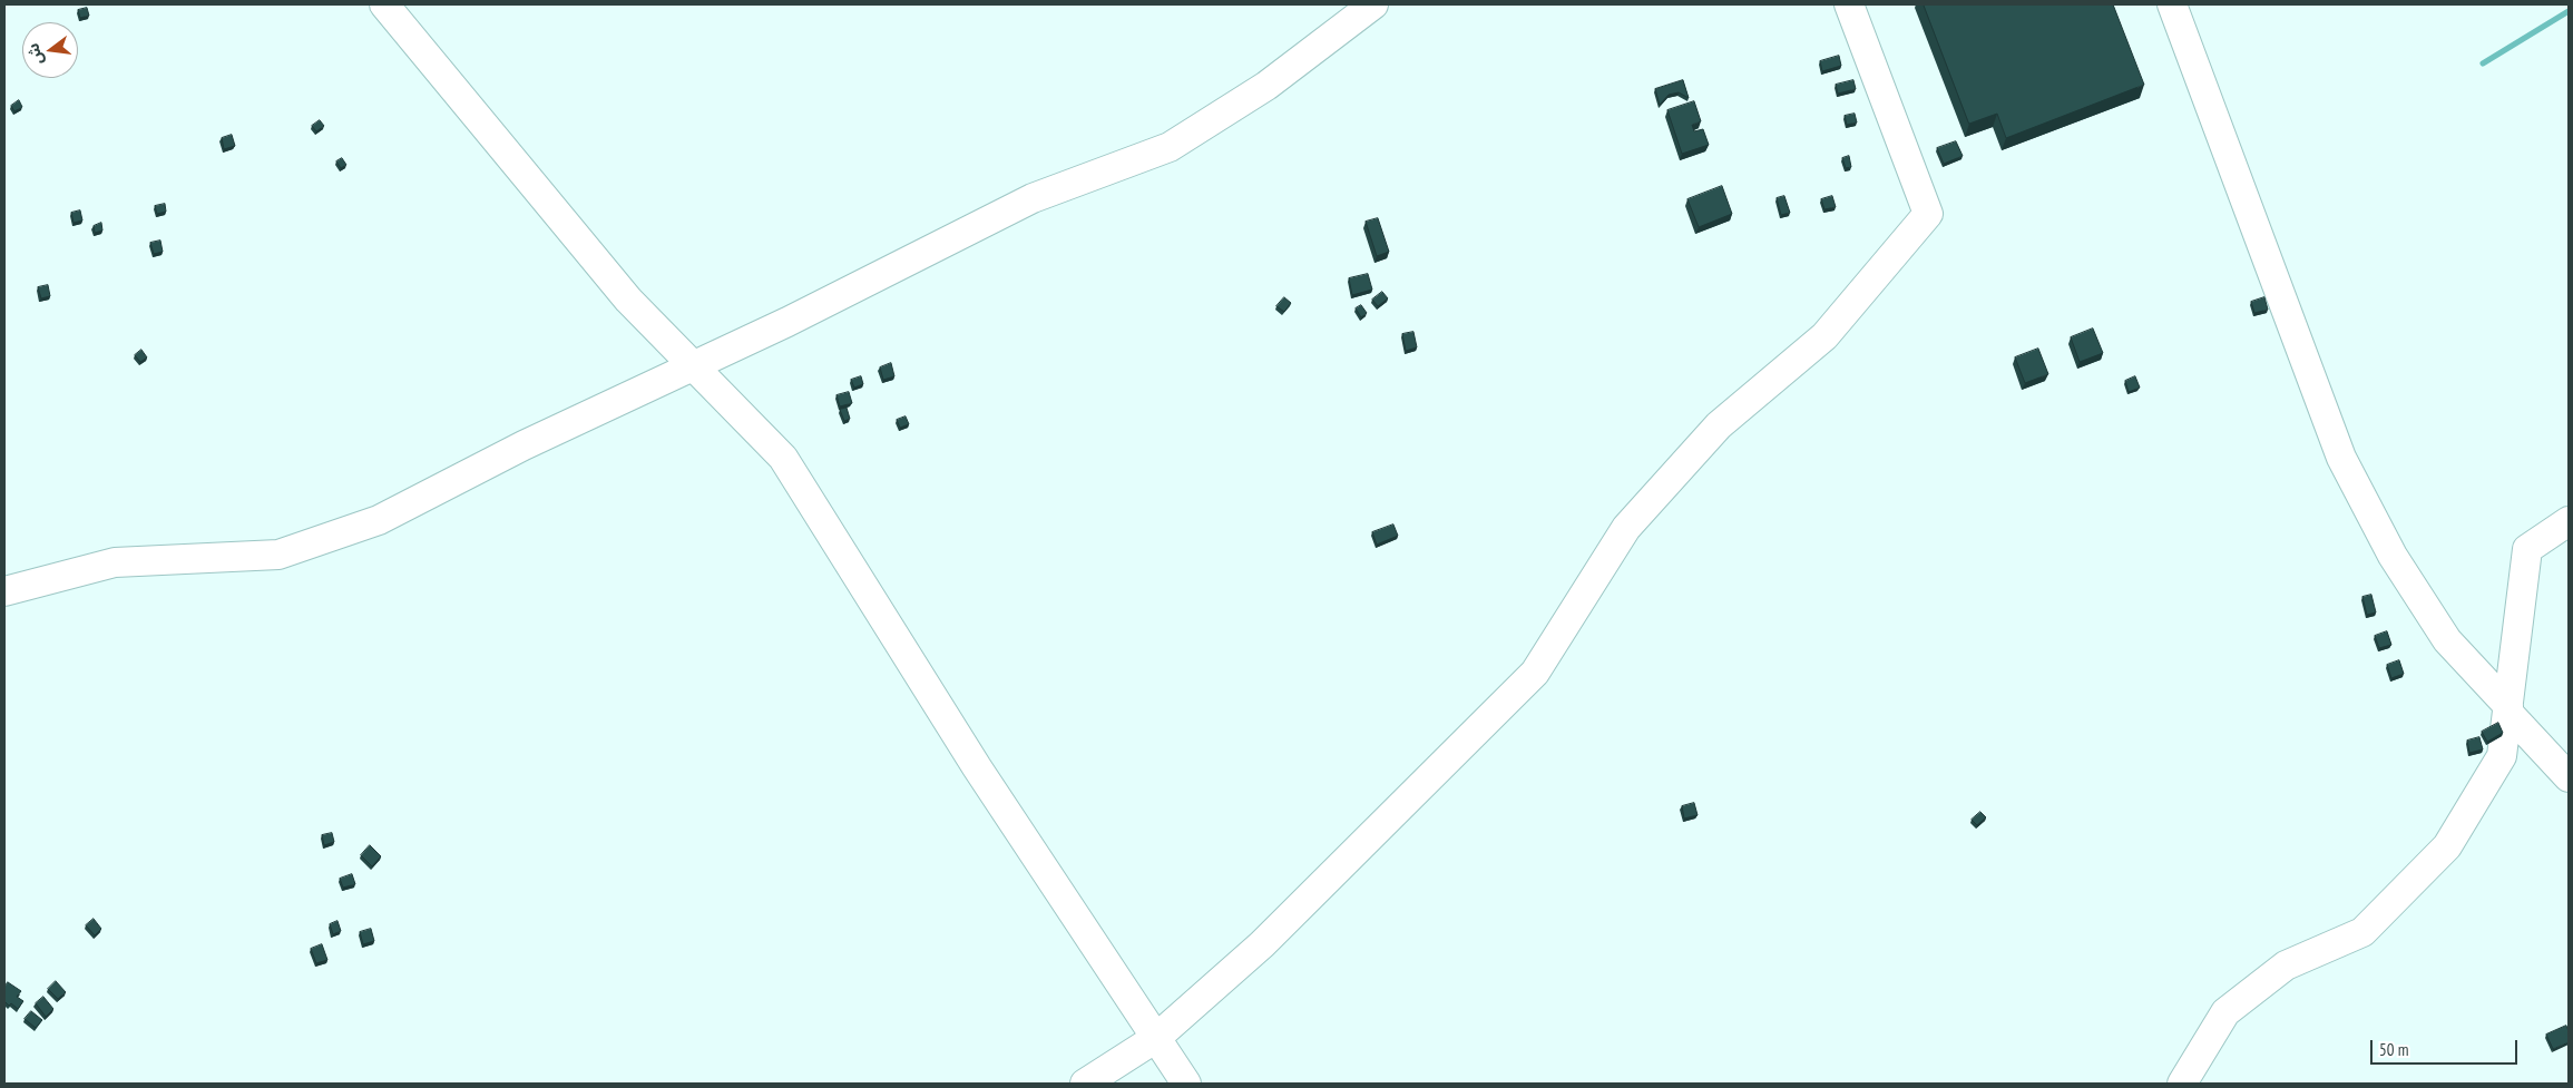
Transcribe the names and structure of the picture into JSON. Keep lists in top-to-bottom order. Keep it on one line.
{"scale_bar":"50 m","north":"left"}
